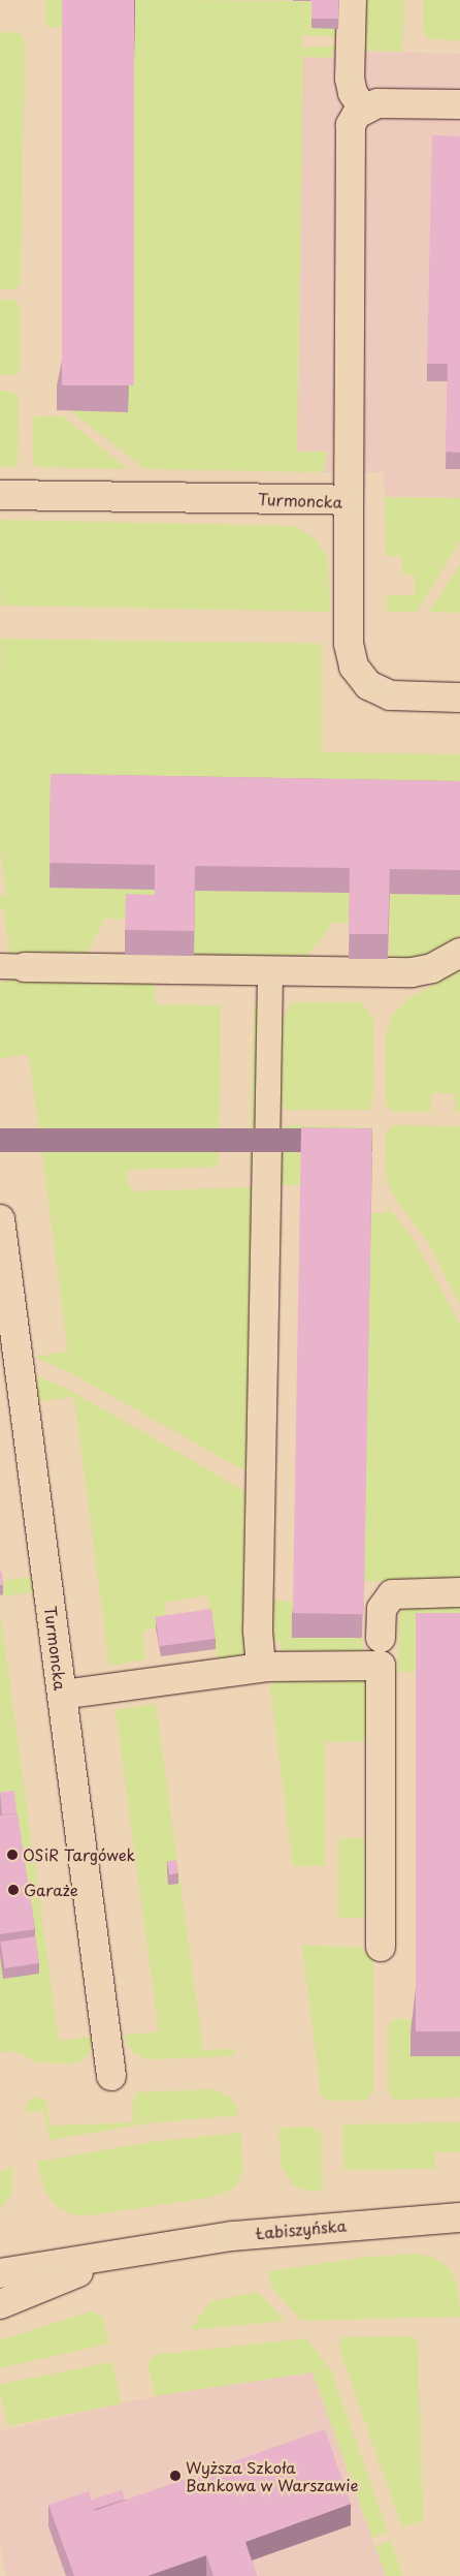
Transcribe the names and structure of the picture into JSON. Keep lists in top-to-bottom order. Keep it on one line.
{"streets":{"street":["Turmoncka","Łabiszyńska"]},"places":["OSiR Targówek","Garaże","Wyższa Szkoła Bankowa w Warszawie"]}
